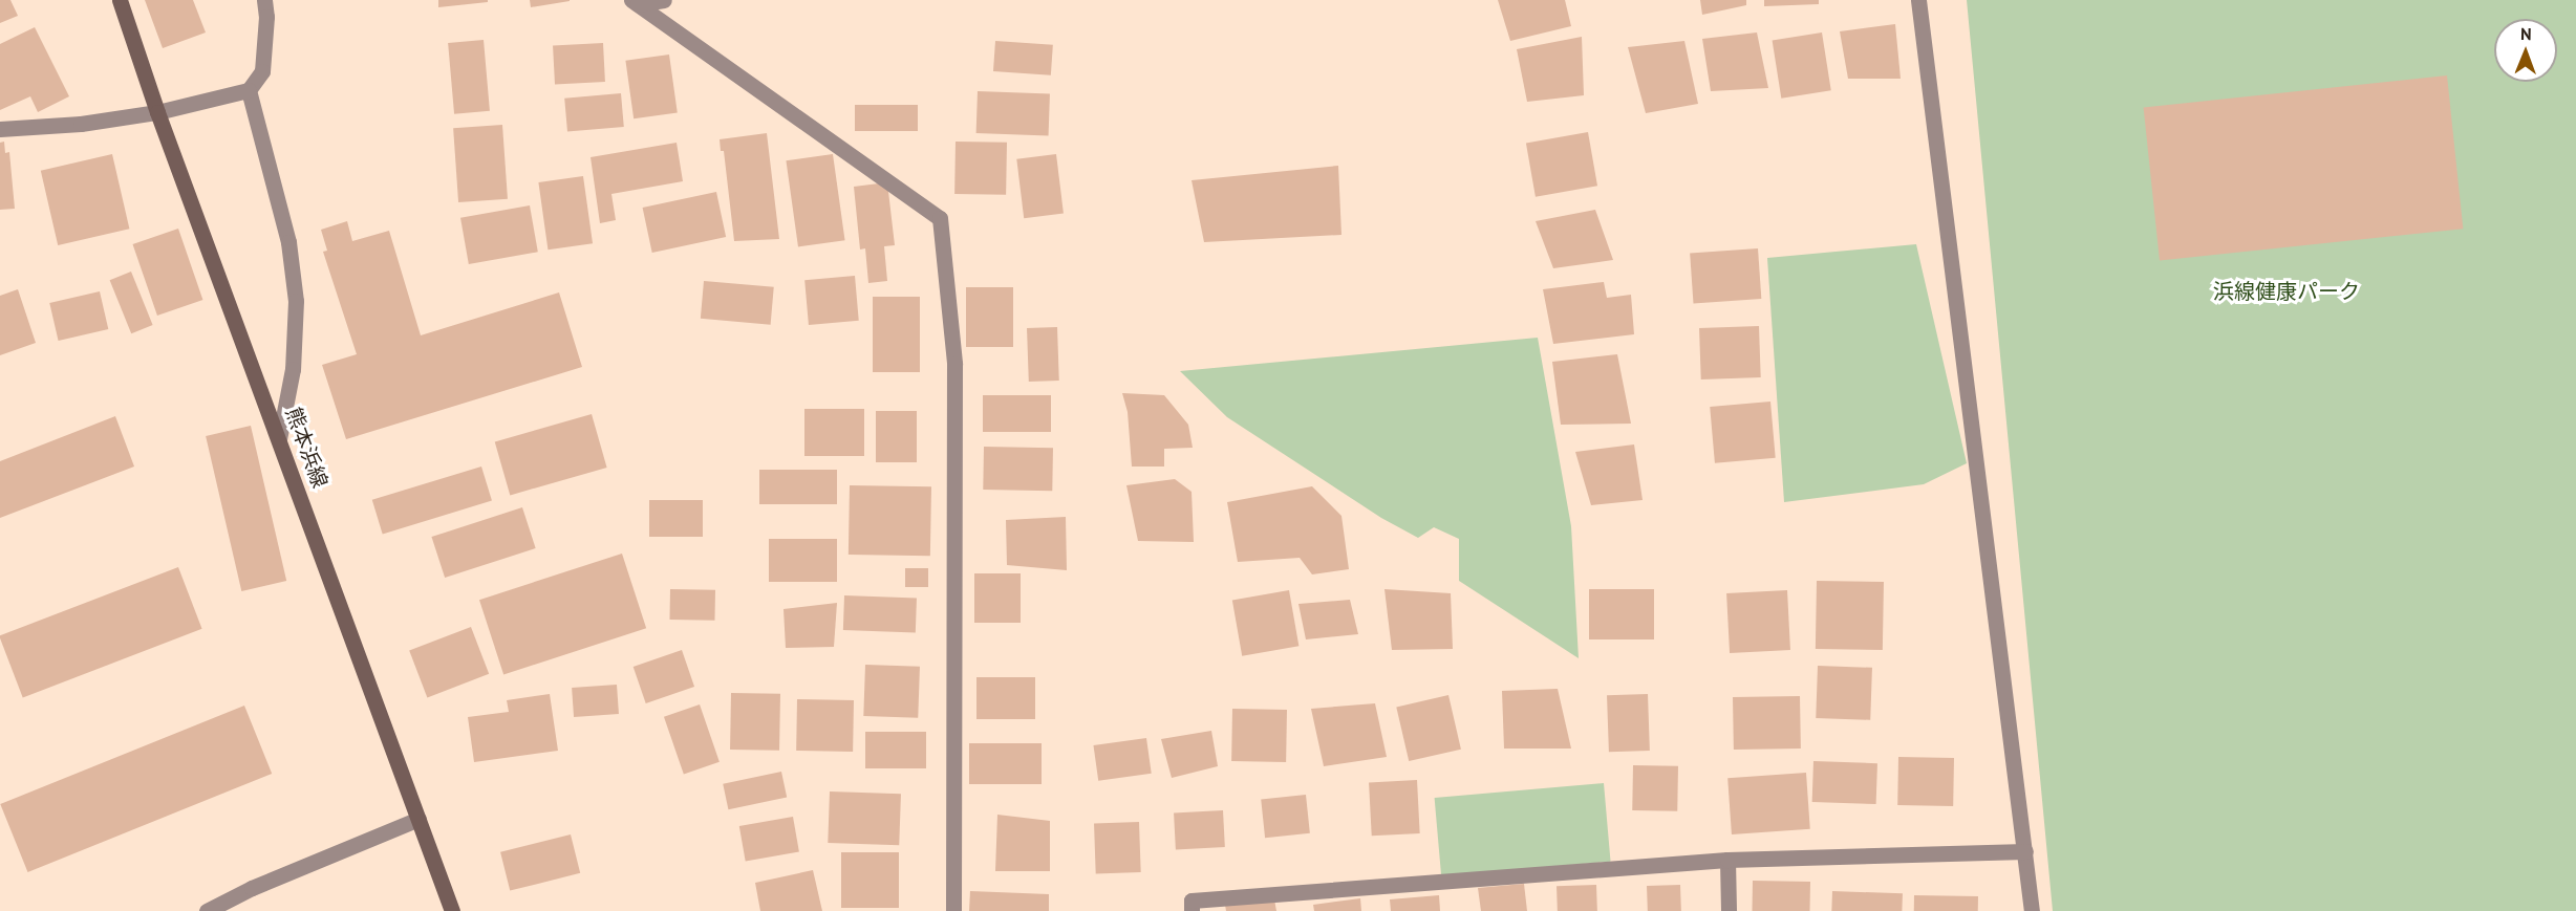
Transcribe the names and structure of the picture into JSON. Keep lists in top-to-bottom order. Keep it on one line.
{"streets":{"main road":["熊本浜線"]},"parks":["浜線健康パーク"],"north":"top"}
